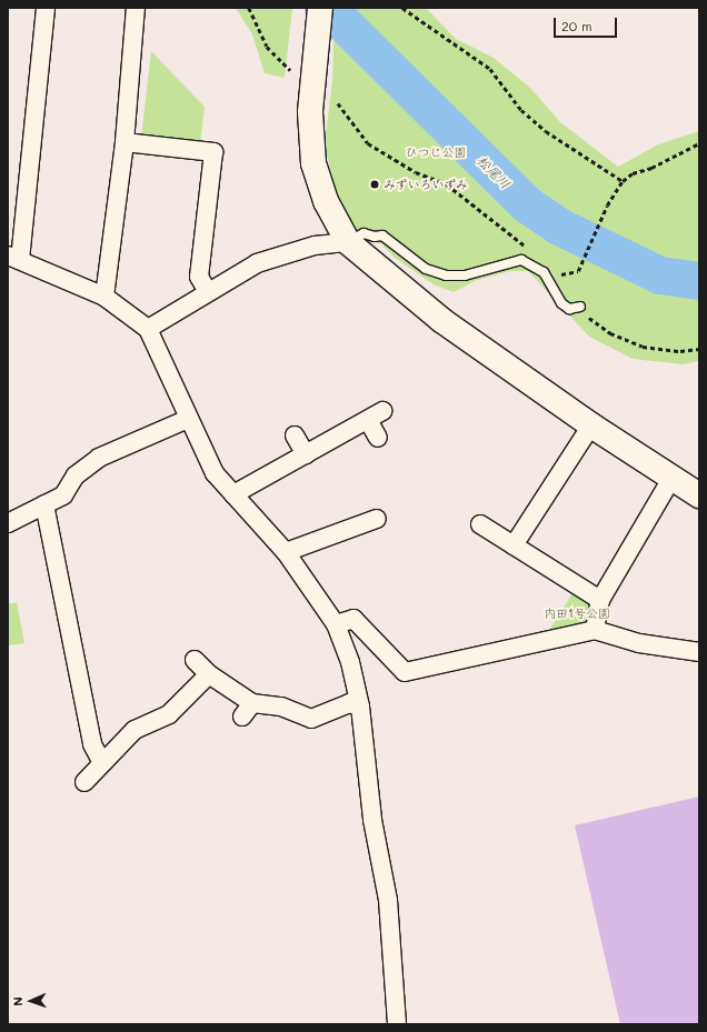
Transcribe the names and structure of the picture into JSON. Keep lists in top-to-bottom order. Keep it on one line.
{"water":["松尾川"],"parks":["ひつじ公園","内田1号公園"],"places":["みずいろいずみ"],"scale_bar":"20 m","north":"left"}
